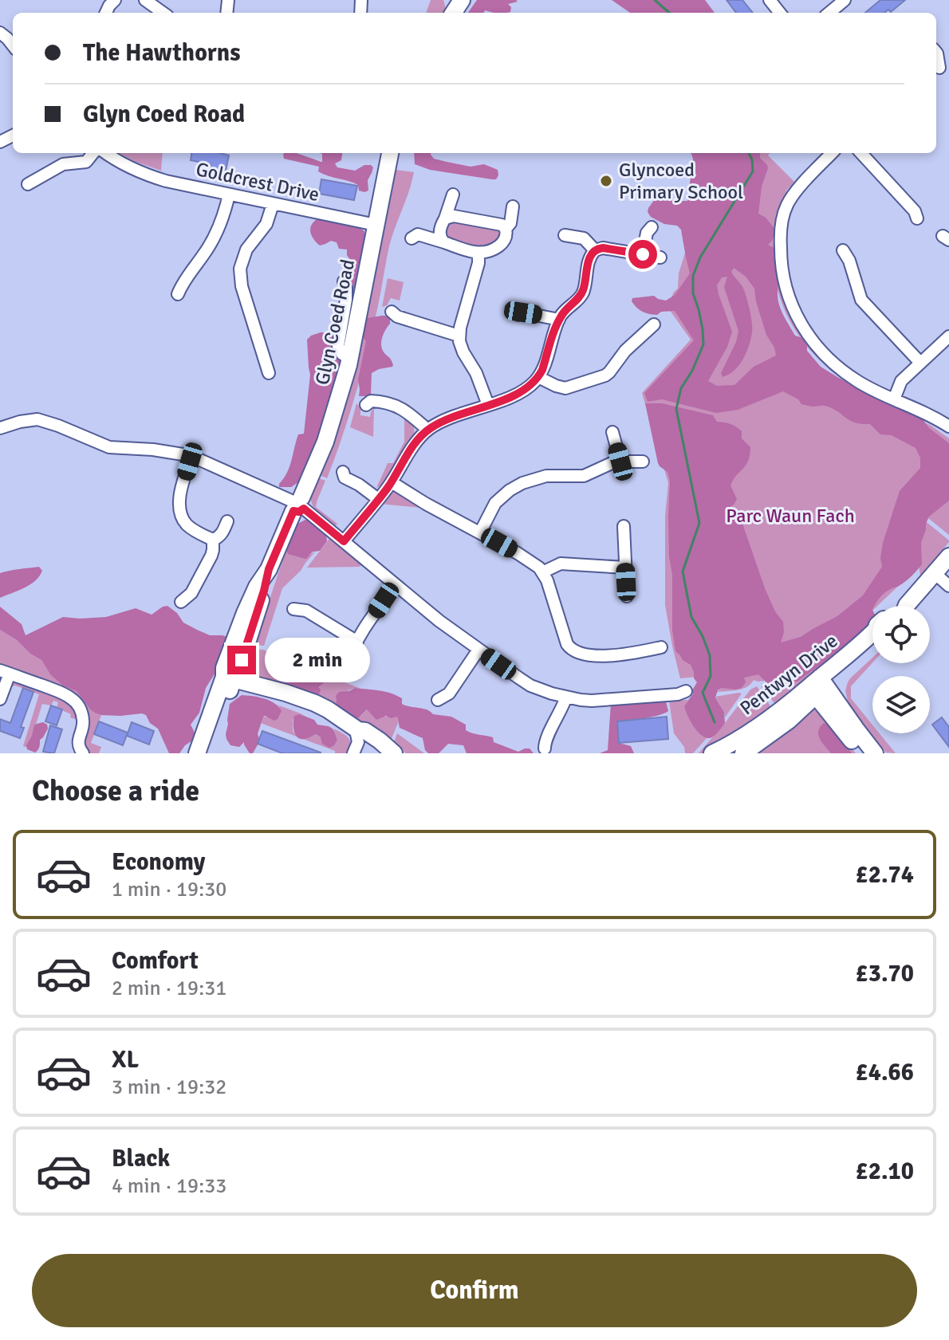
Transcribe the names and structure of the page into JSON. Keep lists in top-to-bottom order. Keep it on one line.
{"streets":{"street":["Goldcrest Drive","Glyn Coed Road","Pentwyn Drive"]},"crossings":[["Goldcrest Drive","Glyn Coed Road"]],"parks":["Parc Waun Fach"],"places":["Glyncoed Primary School"],"page":{"banner":["The Hawthorns","Glyn Coed Road"],"bubble":"2 min","heading":"Choose a ride","list":[{"name":"Economy","note":"1 min · 19:30","value":"£2.74"},{"name":"Comfort","note":"2 min · 19:31","value":"£3.70"},{"name":"XL","note":"3 min · 19:32","value":"£4.66"},{"name":"Black","note":"4 min · 19:33","value":"£2.10"}],"buttons":"Confirm"}}
